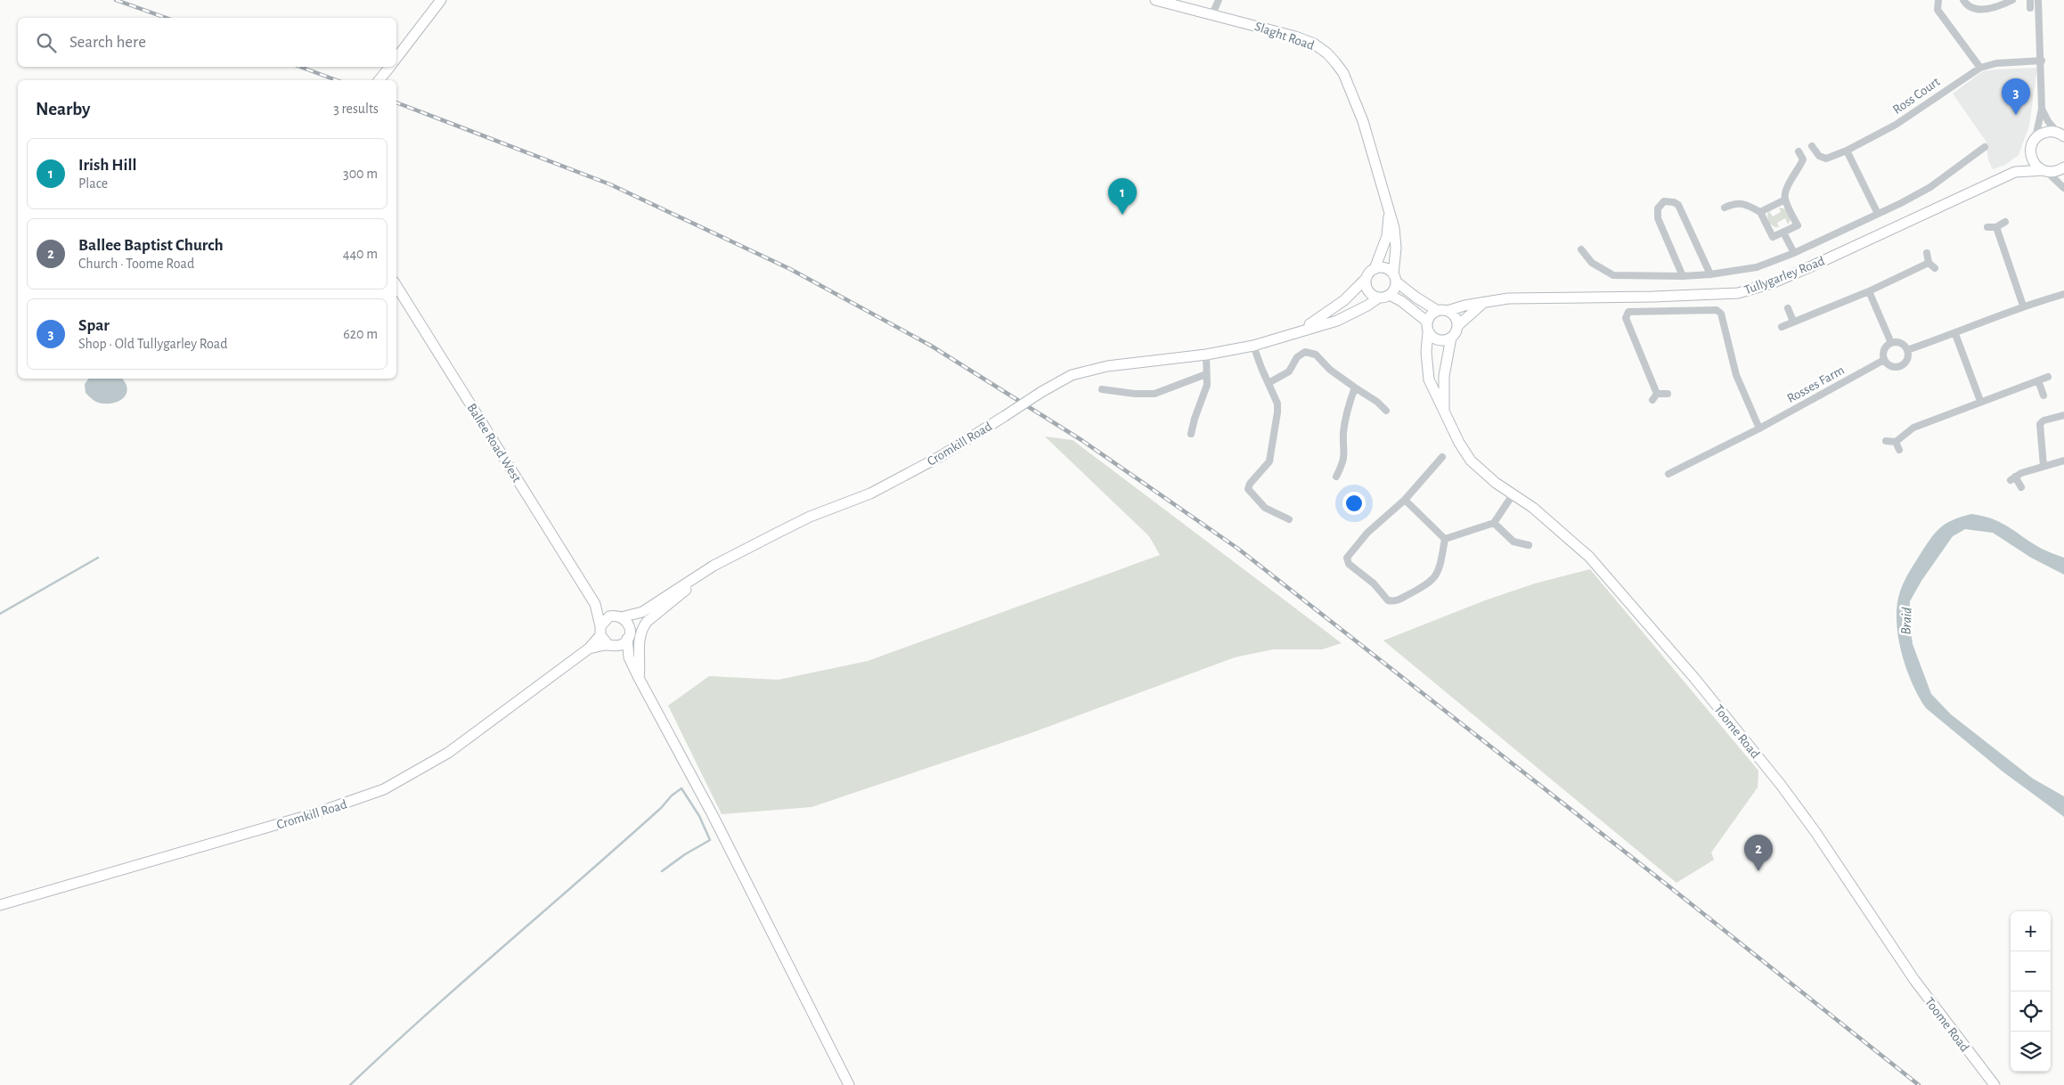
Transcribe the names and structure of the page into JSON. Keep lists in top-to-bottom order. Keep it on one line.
{"streets":{"street":["Slaght Road","Ross Court","Tullygarley Road","Rosses Farm","Ballee Road West","Cromkill Road","Toome Road"]},"crossings":[["Slaght Road","Cromkill Road"],["Tullygarley Road","Toome Road"],["Ballee Road West","Cromkill Road"]],"water":["Braid"],"page":{"search":"Search here","pins":["3","1","2"],"heading":["Nearby","3 results"],"list":[{"mark":"1","name":"Irish Hill","note":"Place","value":"300 m"},{"mark":"2","name":"Ballee Baptist Church","note":"Church · Toome Road","value":"440 m"},{"mark":"3","name":"Spar","note":"Shop · Old Tullygarley Road","value":"620 m"}],"map_buttons":["+","−"]}}
